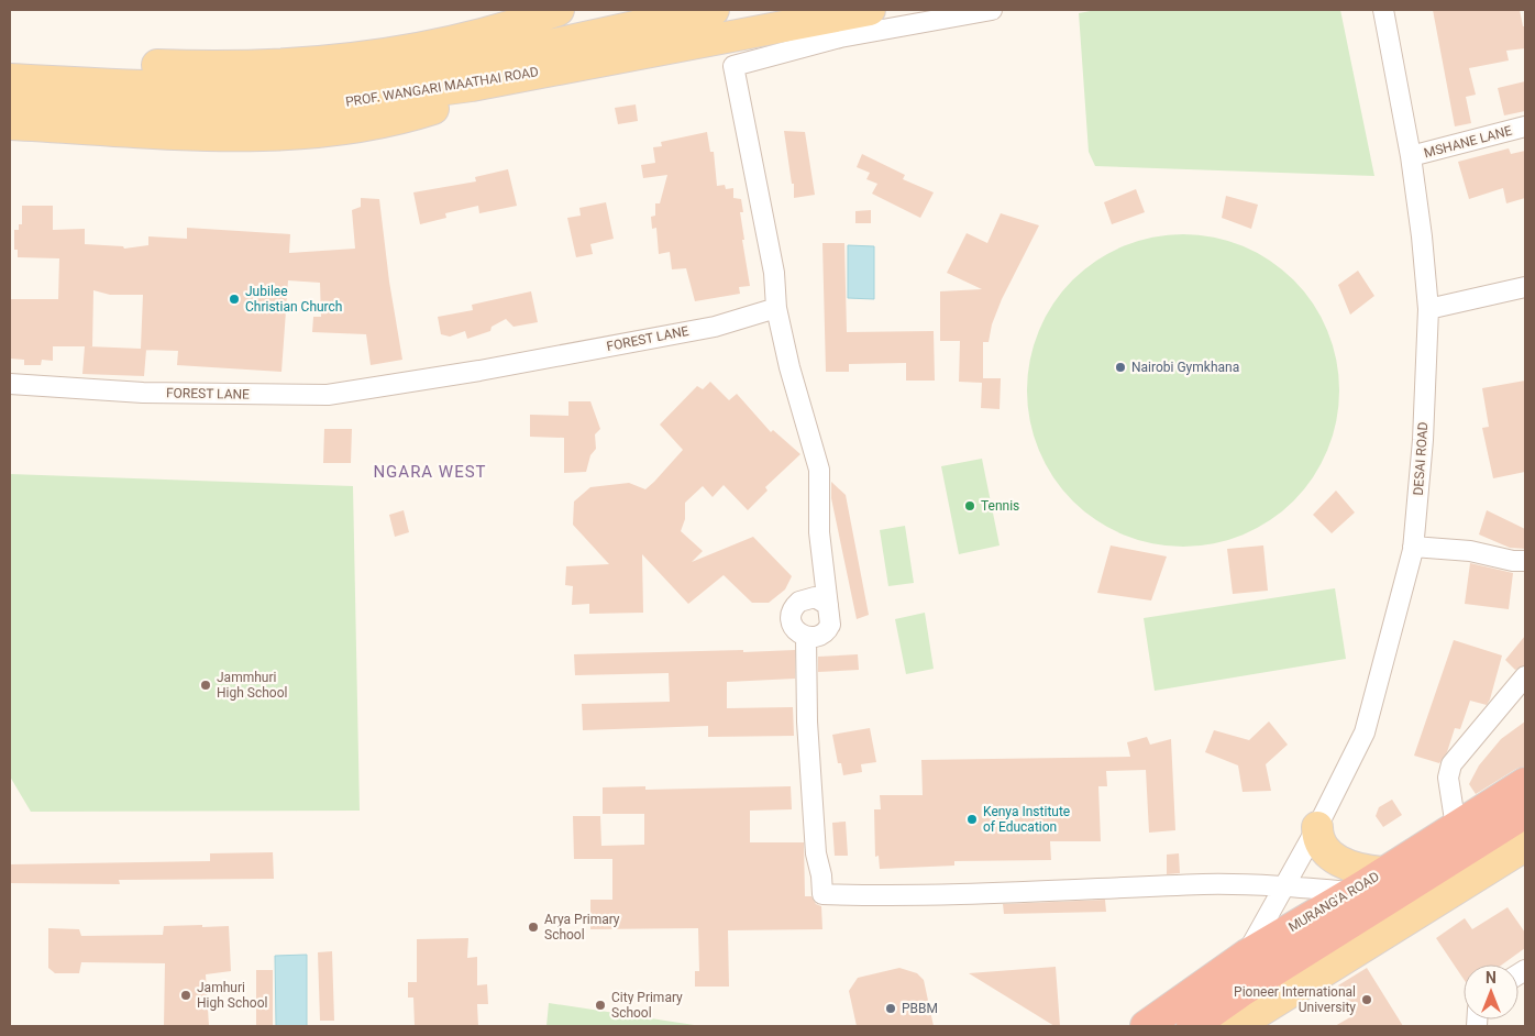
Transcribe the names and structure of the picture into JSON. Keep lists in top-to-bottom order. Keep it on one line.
{"streets":{"highway":["MURANG'A ROAD"],"main road":["PROF. WANGARI MAATHAI ROAD"],"street":["MSHANE LANE","FOREST LANE","DESAI ROAD"]},"crossings":[["MSHANE LANE","DESAI ROAD"],["DESAI ROAD","MURANG'A ROAD"]],"districts":["NGARA WEST"],"places":["Jubilee Christian Church","Nairobi Gymkhana","Tennis","Jammhuri High School","Kenya Institute of Education","Arya Primary School","Jamhuri High School","Pioneer International University","City Primary School","PBBM"],"north":"top"}
